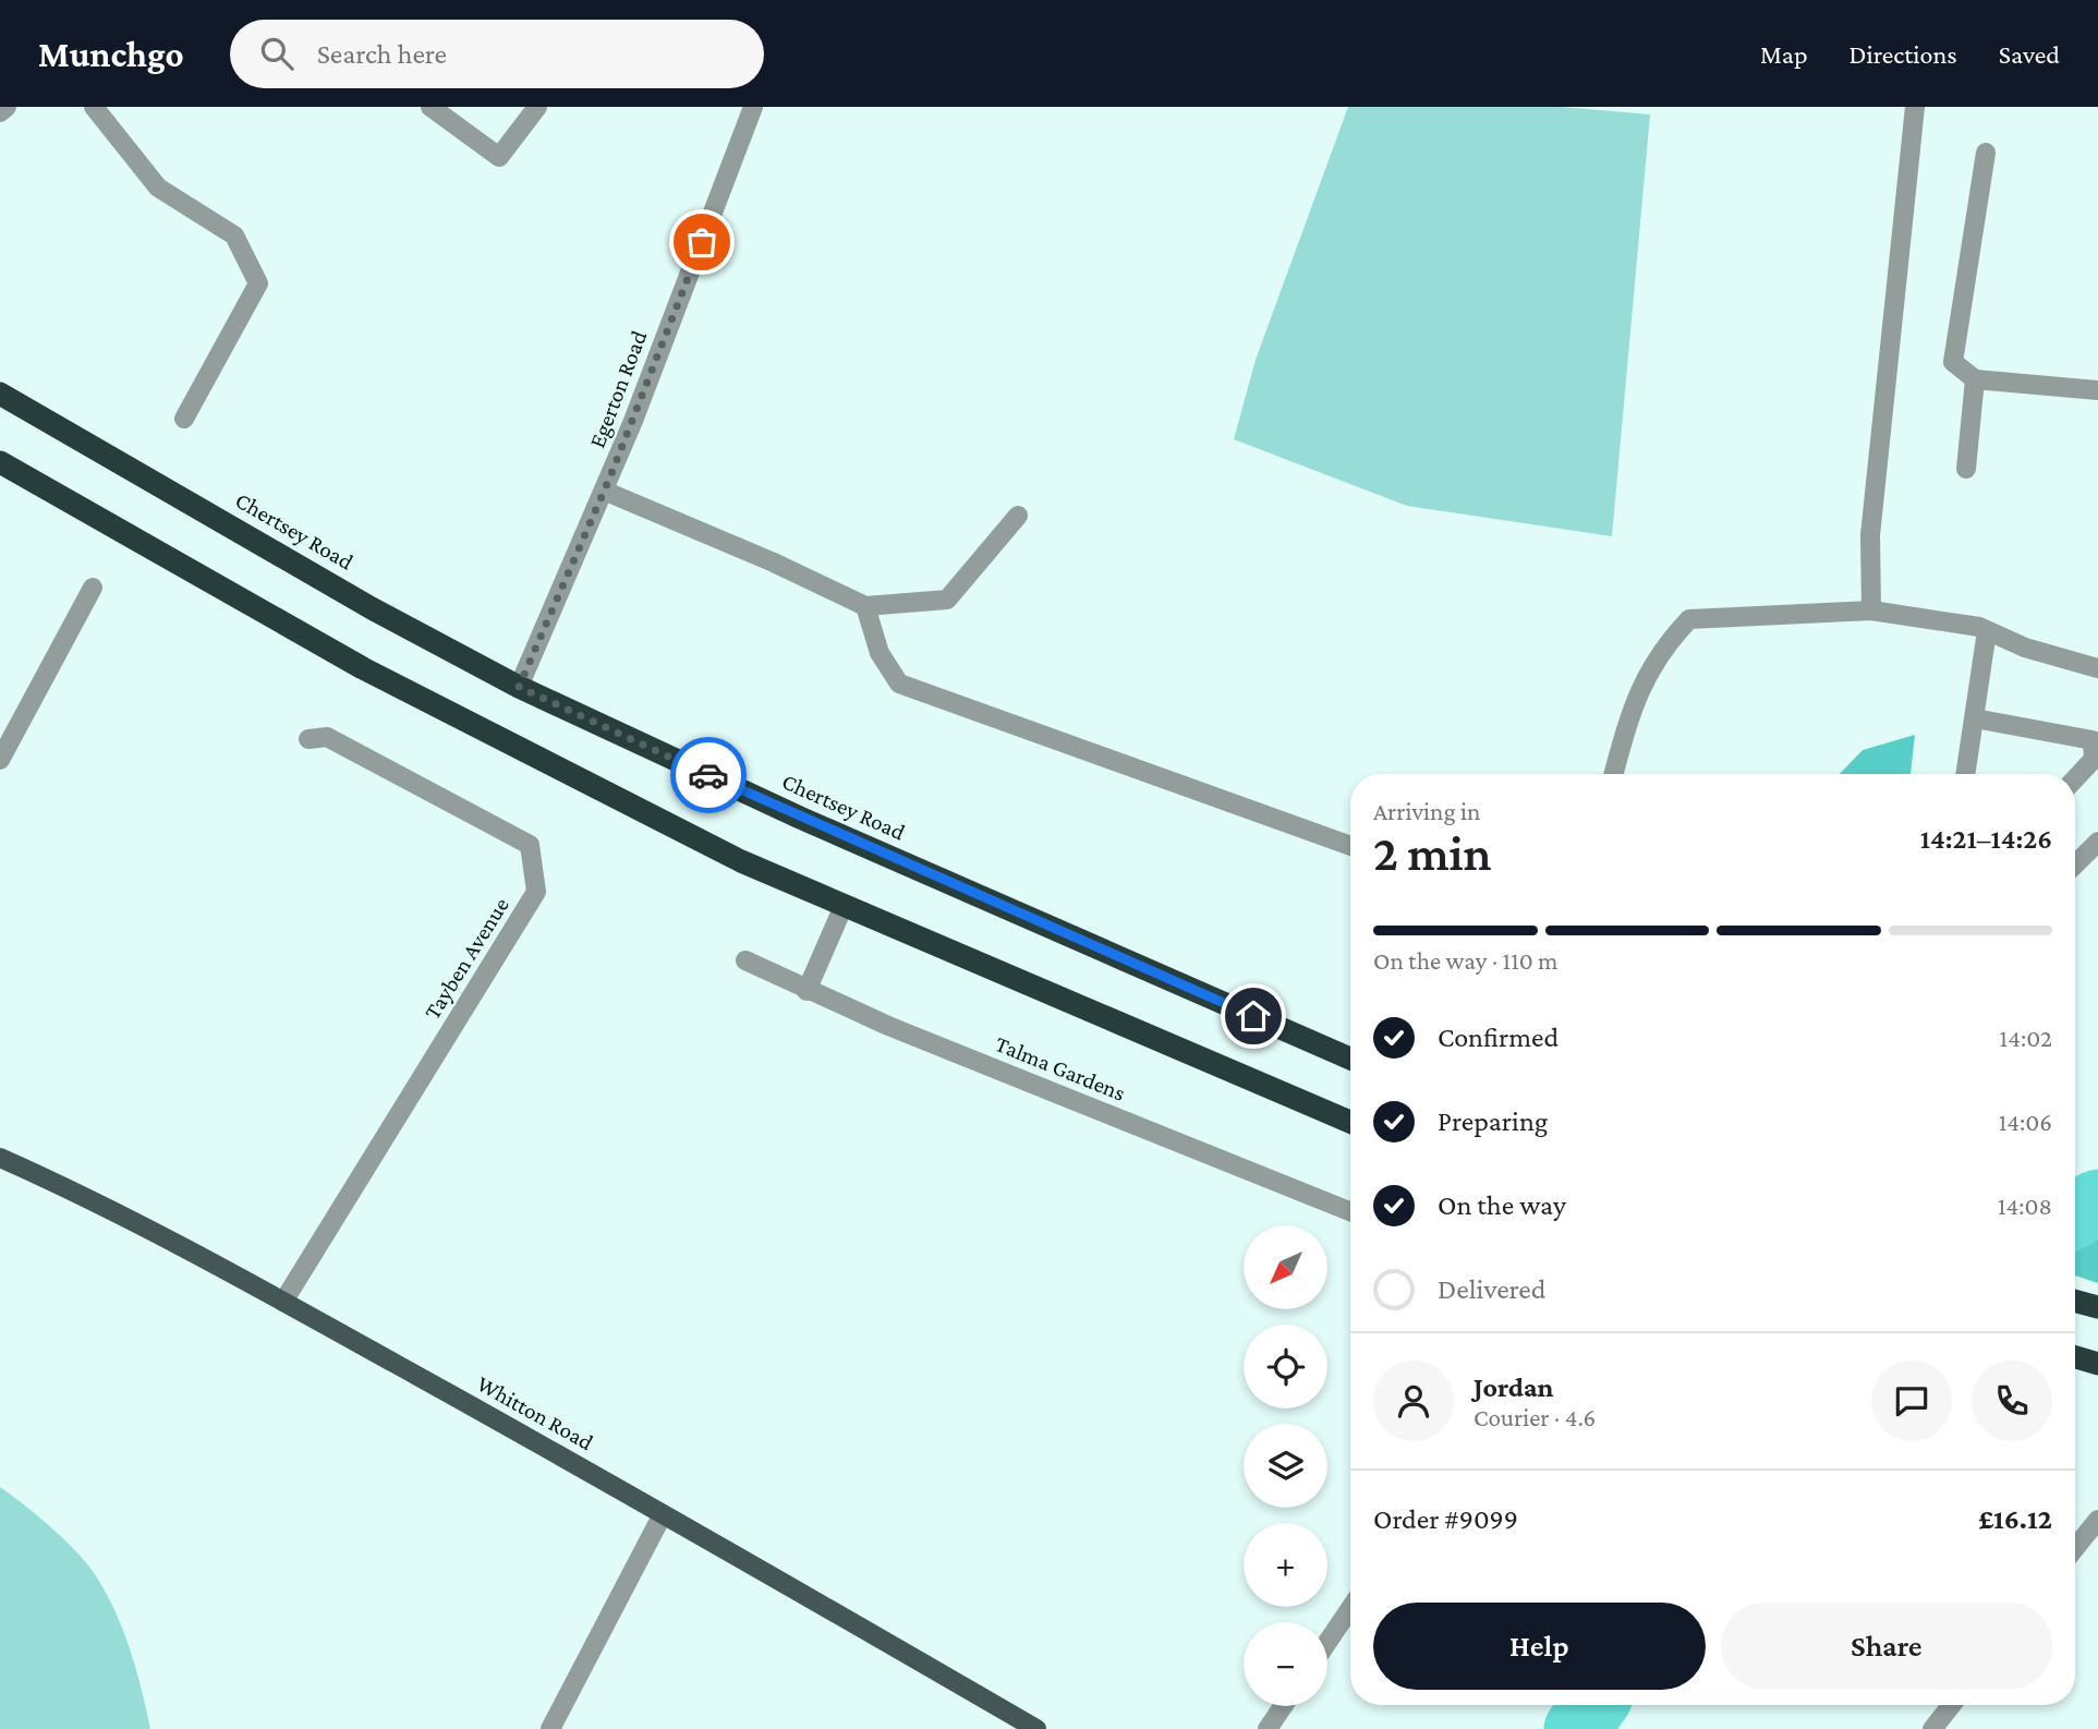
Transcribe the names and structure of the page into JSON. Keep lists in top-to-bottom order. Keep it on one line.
{"streets":{"highway":["Chertsey Road"],"main road":["Whitton Road"],"street":["Egerton Road","Tayben Avenue","Talma Gardens"]},"crossings":[["Egerton Road","Chertsey Road"],["Tayben Avenue","Whitton Road"]],"north":"bottom left","page":{"header":"Munchgo","search":"Search here","nav":["Map","Directions","Saved"],"heading":["2 min","Arriving in","14:21–14:26"],"panel":["Jordan","Courier · 4.6","Order #9099","£16.12"],"bar":"On the way · 110 m","list":[["Confirmed","14:02"],["Preparing","14:06"],["On the way","14:08"],"Delivered"],"map_buttons":["+","−"],"buttons":["Help","Share"]}}
